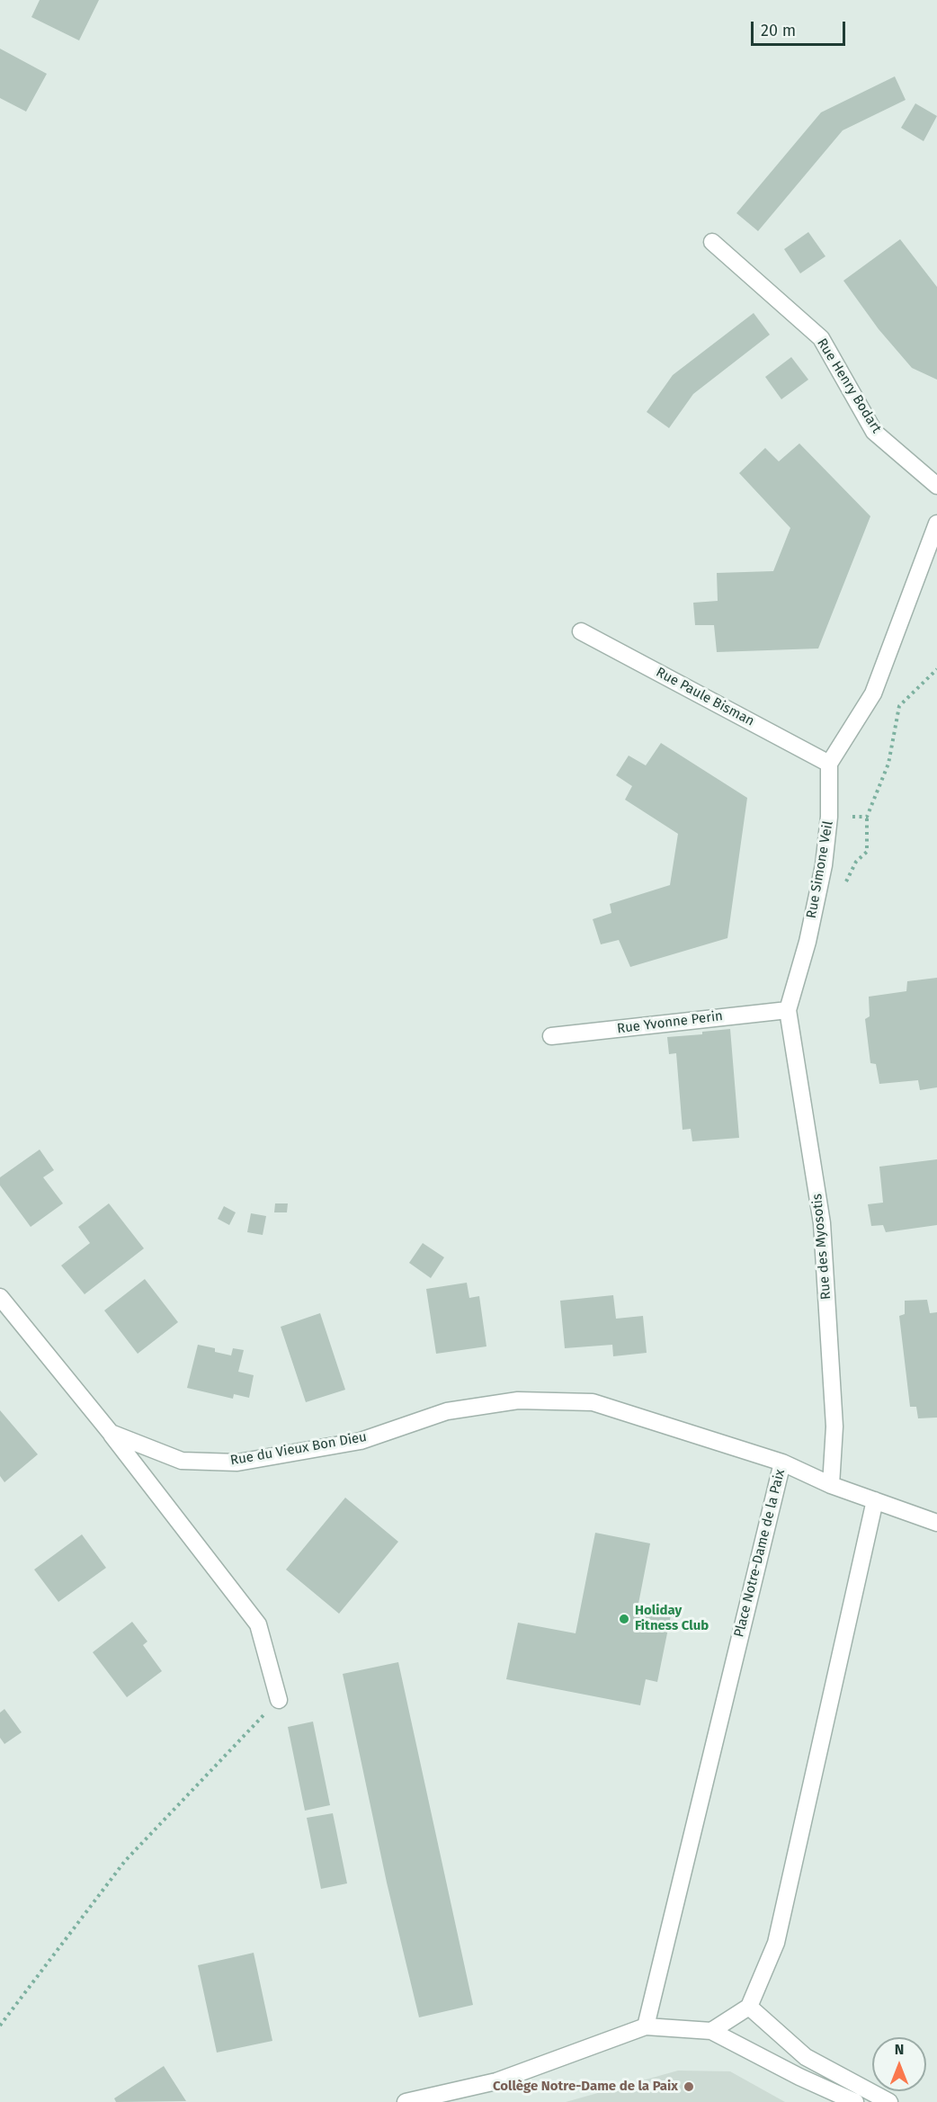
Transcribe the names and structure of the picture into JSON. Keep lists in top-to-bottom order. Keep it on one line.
{"streets":{"street":["Rue Henry Bodart","Rue Paule Bisman","Rue Simone Veil","Rue Yvonne Perin","Rue des Myosotis","Rue du Vieux Bon Dieu","Place Notre-Dame de la Paix"]},"crossings":[["Rue Paule Bisman","Rue Simone Veil"],["Rue Simone Veil","Rue Yvonne Perin"],["Rue Simone Veil","Rue des Myosotis"],["Rue Yvonne Perin","Rue des Myosotis"],["Rue des Myosotis","Place Notre-Dame de la Paix"],["Rue du Vieux Bon Dieu","Place Notre-Dame de la Paix"]],"places":["Holiday Fitness Club","Collège Notre-Dame de la Paix"],"scale_bar":"20 m","north":"top"}
